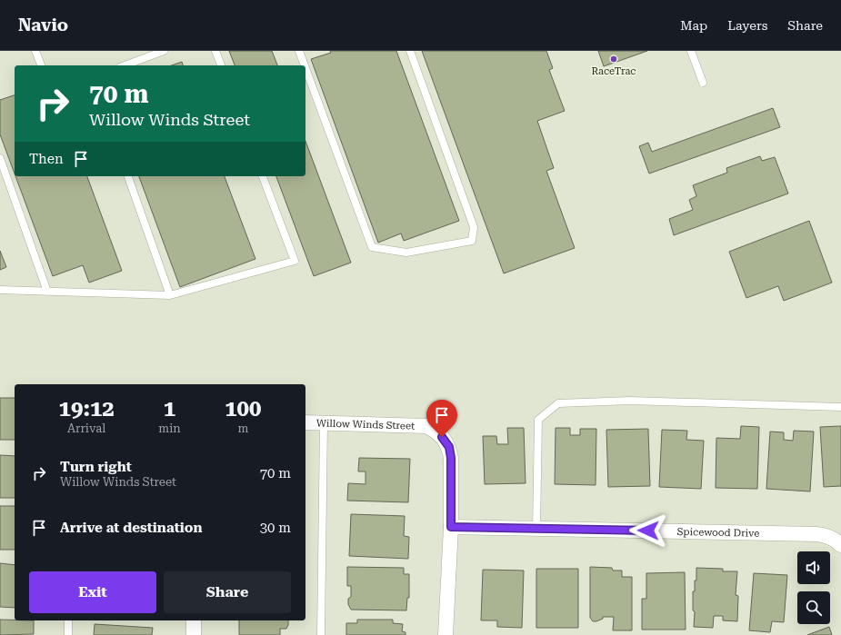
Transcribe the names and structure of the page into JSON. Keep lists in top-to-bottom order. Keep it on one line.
{"streets":{"street":["Willow Winds Street","Spicewood Drive"]},"crossings":[["Willow Winds Street","Spicewood Drive"]],"places":["RaceTrac"],"page":{"header":"Navio","nav":["Map","Layers","Share"],"turn":["70 m","Willow Winds Street"],"then":"Then","eta":["19:12","Arrival","1","min","100","m"],"list":[{"name":"Turn right","note":"Willow Winds Street","value":"70 m"},{"name":"Arrive at destination","value":"30 m"}],"buttons":["Exit","Share"]}}
